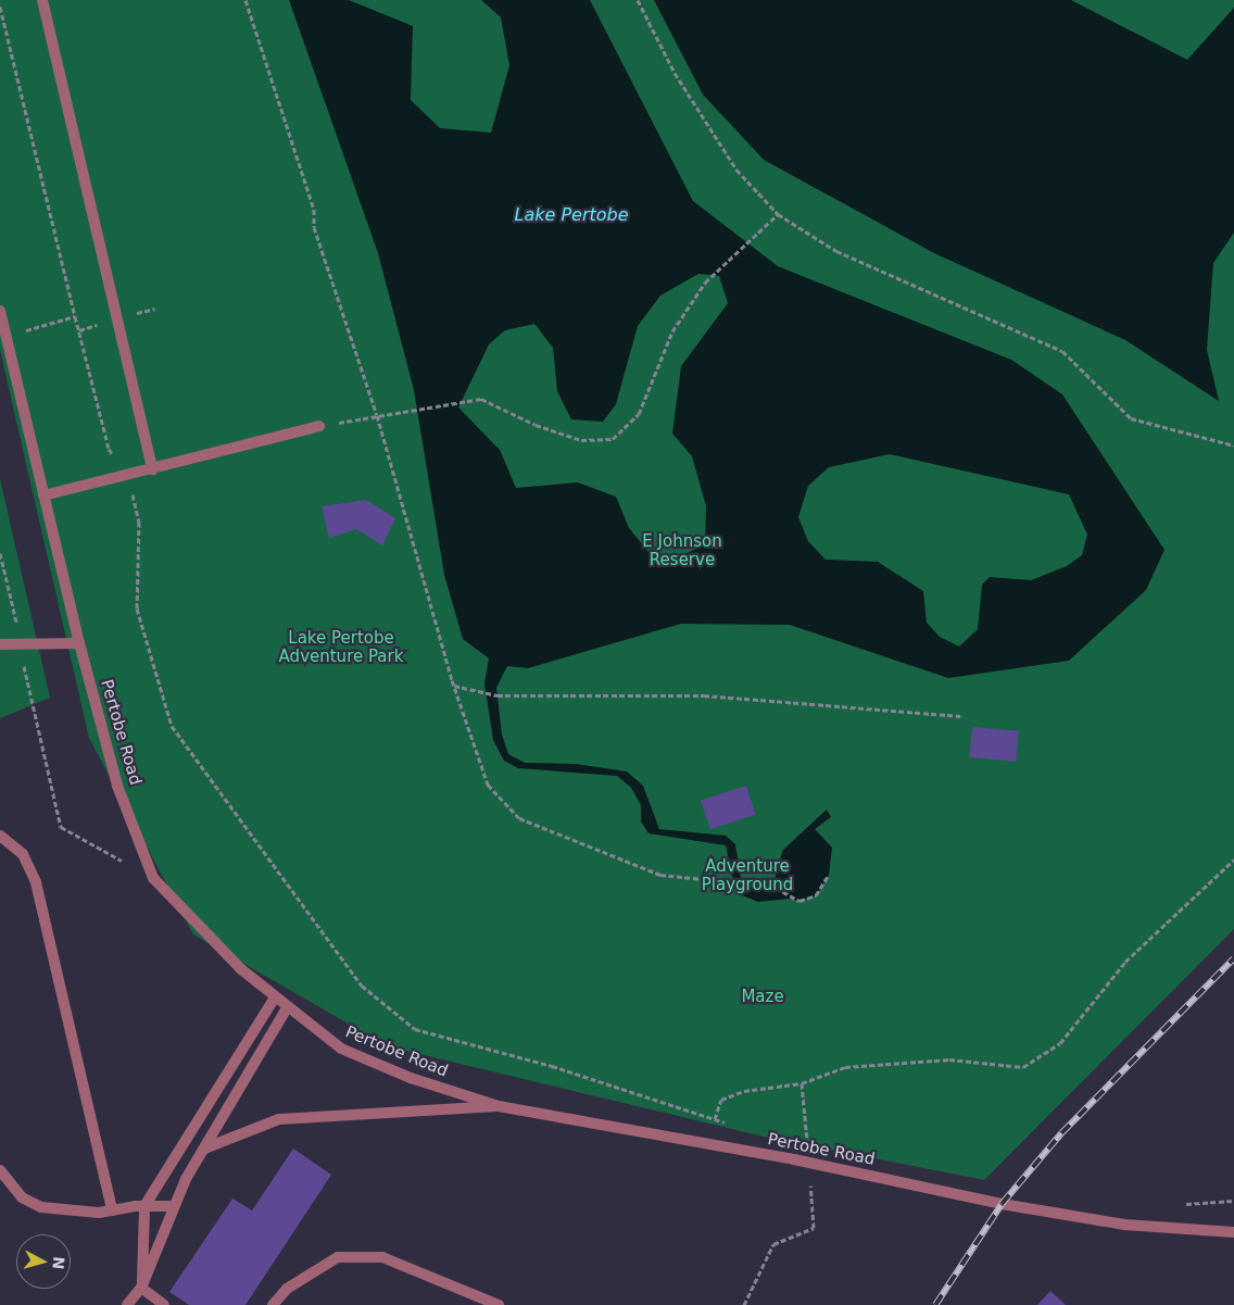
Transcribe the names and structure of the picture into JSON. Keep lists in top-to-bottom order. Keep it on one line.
{"streets":{"street":["Pertobe Road"]},"water":["Lake Pertobe"],"parks":["E Johnson Reserve","Lake Pertobe Adventure Park","Adventure Playground","Maze"],"north":"right"}
